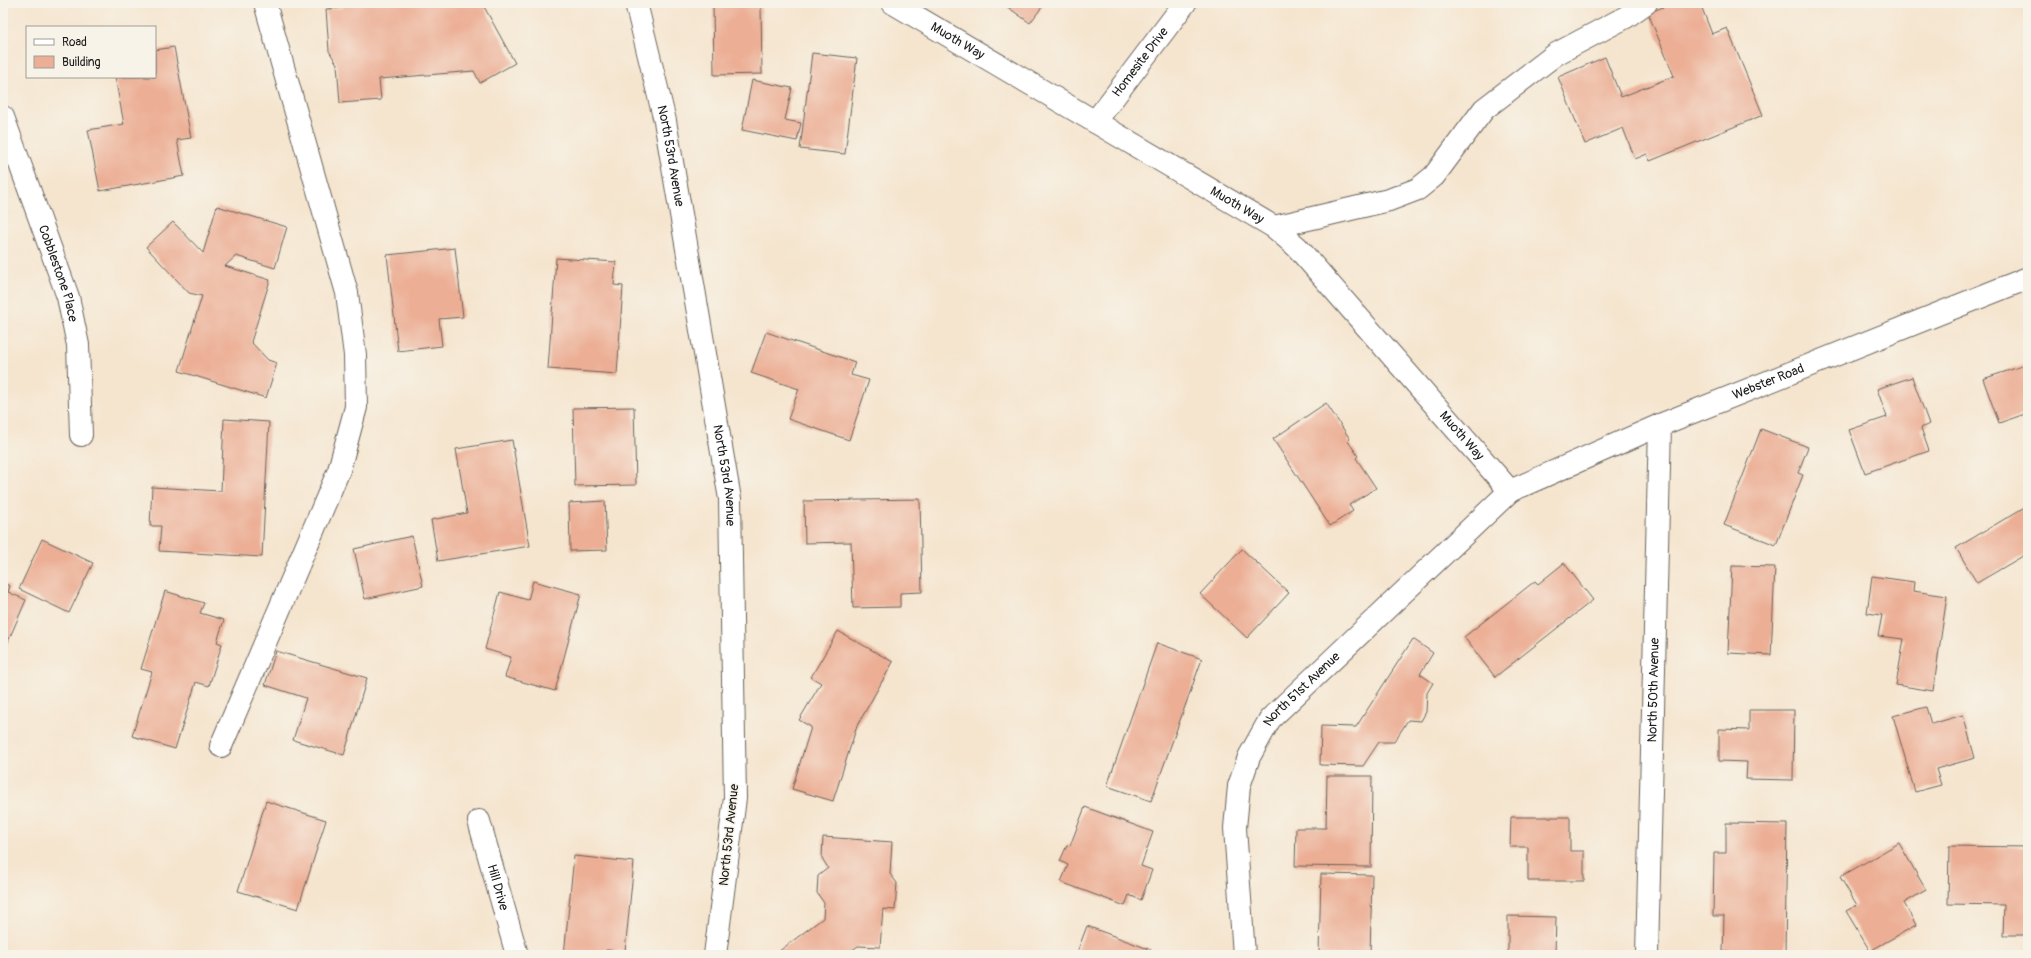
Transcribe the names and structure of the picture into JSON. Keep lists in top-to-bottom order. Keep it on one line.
{"streets":{"street":["Muoth Way","Homesite Drive","North 53rd Avenue","Cobblestone Place","Webster Road","North 51st Avenue","North 50th Avenue","Hill Drive"]},"crossings":[["Muoth Way","Homesite Drive"],["Muoth Way","Webster Road"],["Muoth Way","North 51st Avenue"],["Webster Road","North 51st Avenue"],["Webster Road","North 50th Avenue"]],"legend":["Road","Building"]}
